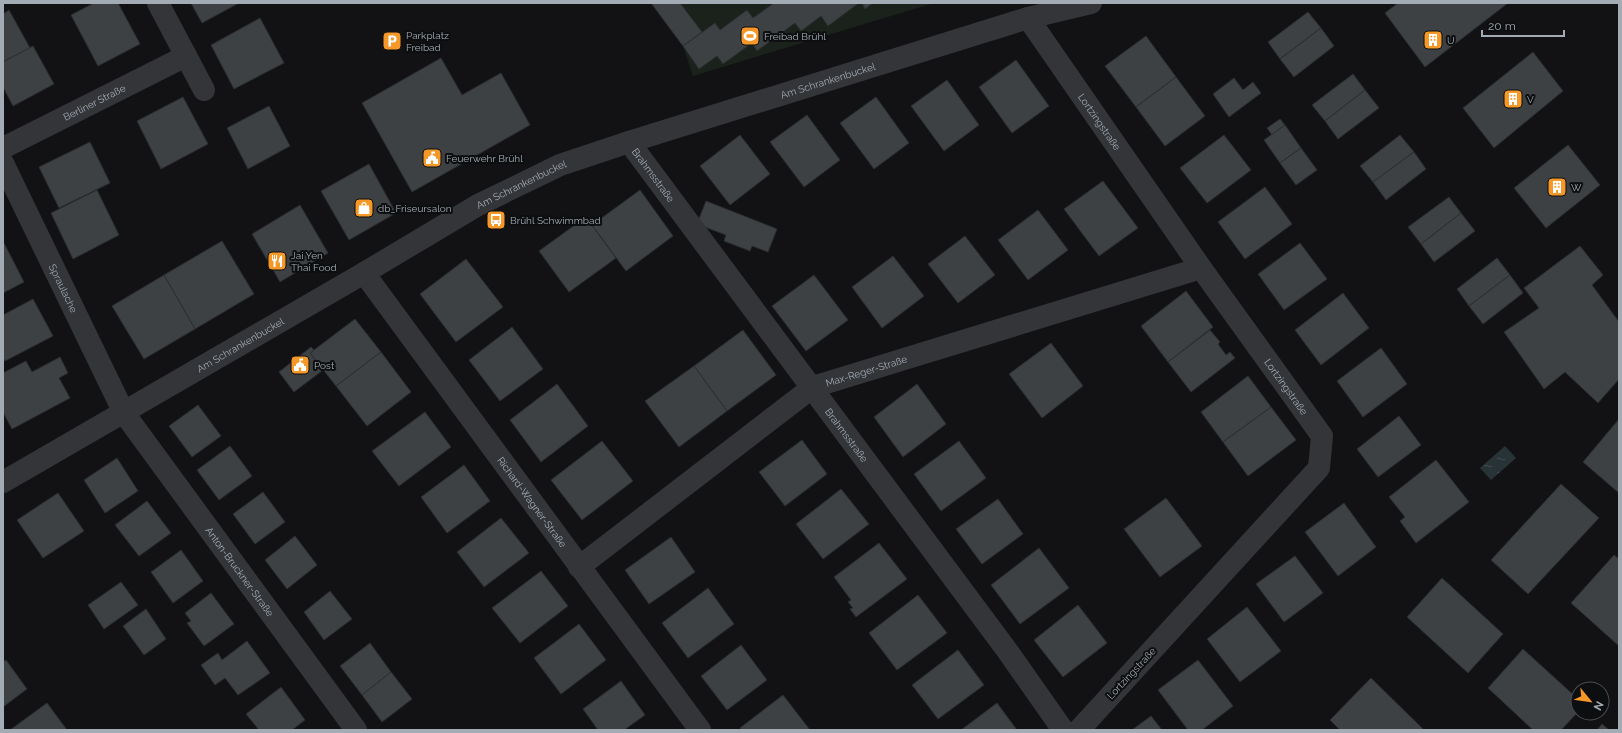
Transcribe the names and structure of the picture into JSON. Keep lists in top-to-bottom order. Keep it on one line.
{"streets":{"street":["Am Schrankenbuckel","Berliner Straße","Lortzingstraße","Brahmsstraße","Spraulache","Max-Reger-Straße","Richard-Wagner-Straße","Anton-Bruckner-Straße"]},"crossings":[["Am Schrankenbuckel","Lortzingstraße"],["Am Schrankenbuckel","Brahmsstraße"],["Am Schrankenbuckel","Spraulache"],["Am Schrankenbuckel","Richard-Wagner-Straße"],["Am Schrankenbuckel","Anton-Bruckner-Straße"],["Lortzingstraße","Max-Reger-Straße"],["Brahmsstraße","Max-Reger-Straße"],["Spraulache","Anton-Bruckner-Straße"],["Max-Reger-Straße","Richard-Wagner-Straße"]],"places":{"sports":["Freibad Brühl"],"building":["U","V","W"],"parking":["Parkplatz Freibad"],"public building":["Feuerwehr Brühl","Post"],"shop":["db_Friseursalon"],"bus stop":["Brühl Schwimmbad"],"restaurant":["Jai Yen Thai Food"]},"scale_bar":"20 m","north":"bottom right"}
